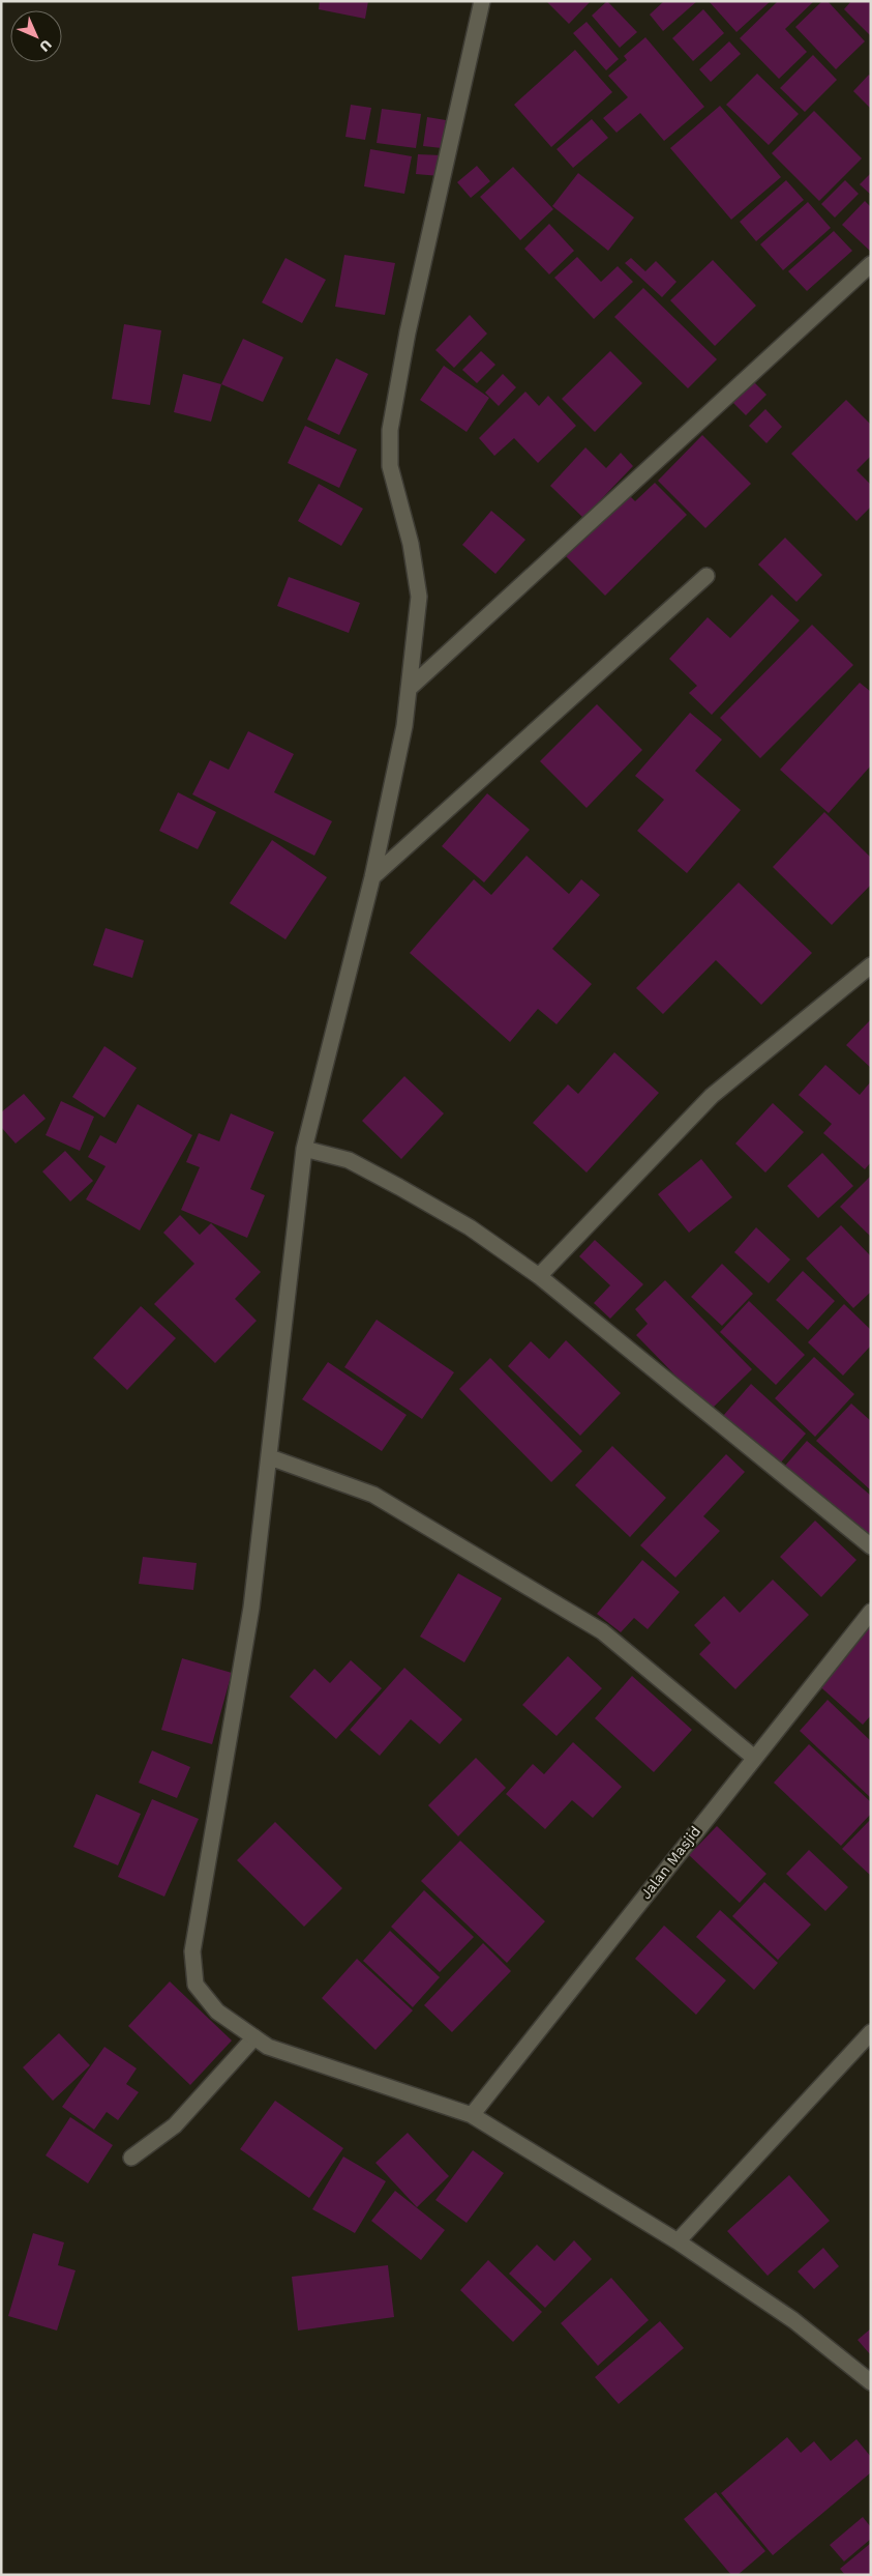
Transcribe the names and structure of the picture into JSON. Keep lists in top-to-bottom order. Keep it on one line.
{"streets":{"street":["Jalan Masjid"]},"north":"bottom right"}
